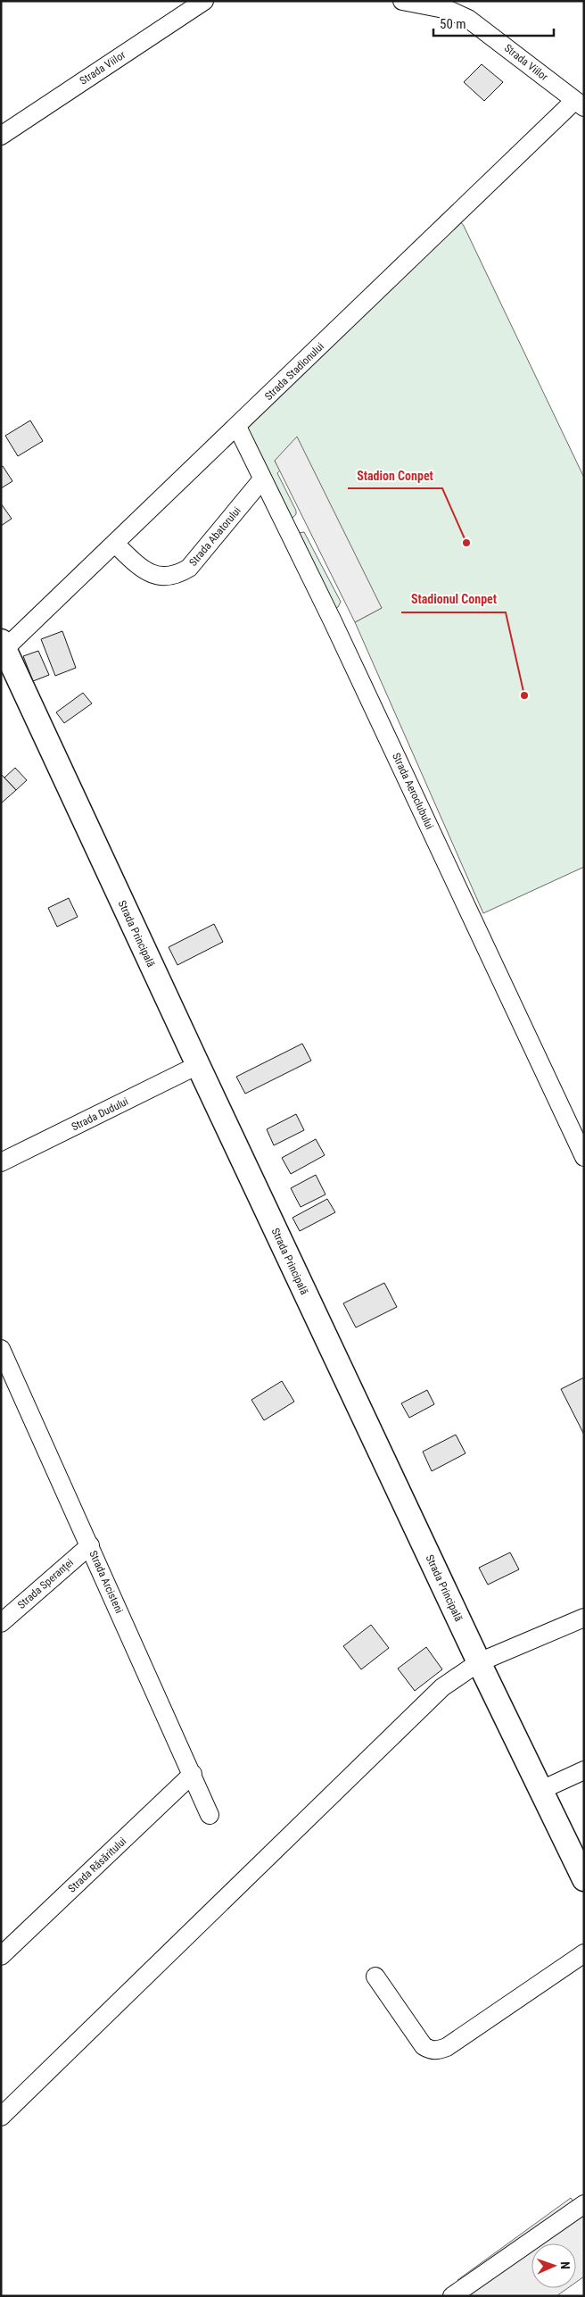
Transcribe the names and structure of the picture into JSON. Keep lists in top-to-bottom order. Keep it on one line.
{"streets":{"main road":["Strada Principală"],"street":["Strada Viilor","Strada Stadionului","Strada Abatorului","Strada Aeroclubului","Strada Dudului","Strada Arcisteni","Strada Speranței","Strada Răsăritului"]},"crossings":[["Strada Viilor","Strada Stadionului"],["Strada Stadionului","Strada Abatorului"],["Strada Stadionului","Strada Aeroclubului"],["Strada Stadionului","Strada Principală"],["Strada Abatorului","Strada Aeroclubului"],["Strada Principală","Strada Dudului"],["Strada Arcisteni","Strada Speranței"],["Strada Arcisteni","Strada Răsăritului"]],"places":["Stadion Conpet","Stadionul Conpet"],"scale_bar":"50 m","north":"right"}
